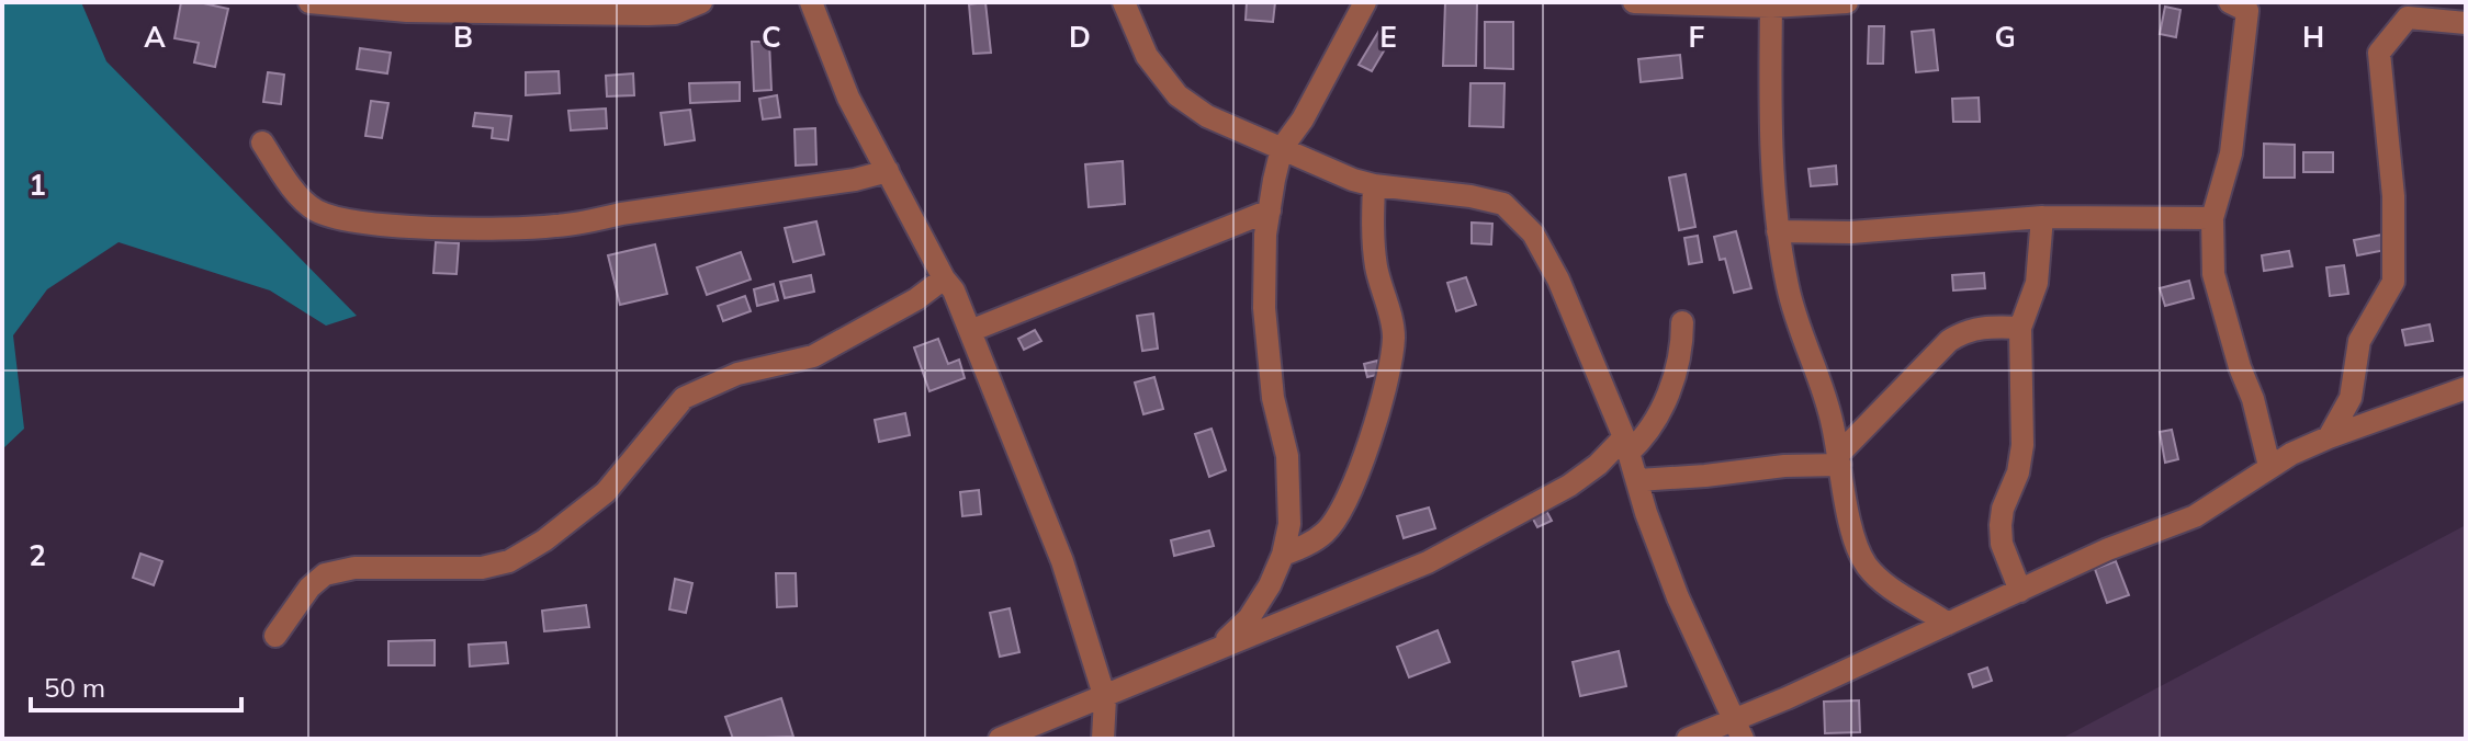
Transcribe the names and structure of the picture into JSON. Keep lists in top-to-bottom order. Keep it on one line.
{"scale_bar":"50 m","grid":{"columns":["A","B","C","D","E","F","G","H"],"rows":["1","2"]}}
